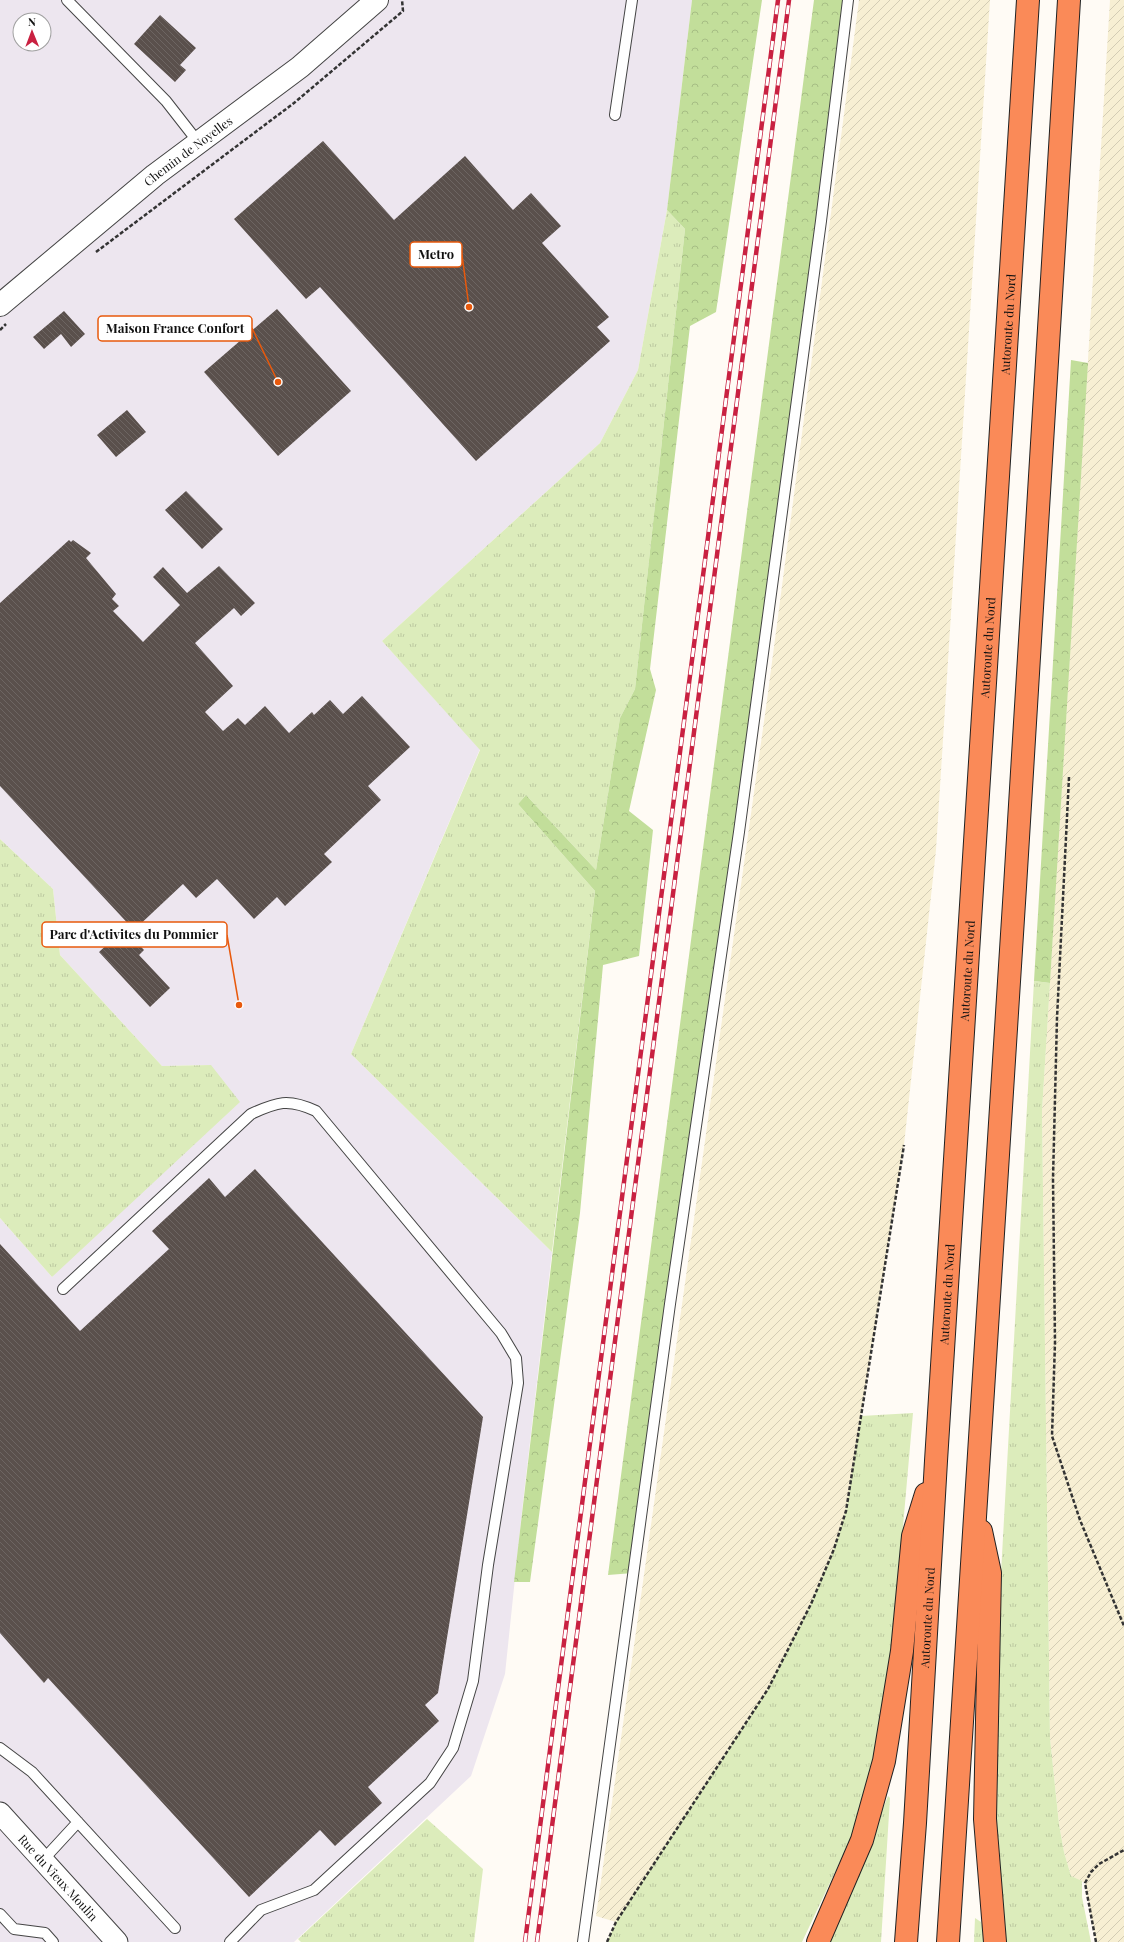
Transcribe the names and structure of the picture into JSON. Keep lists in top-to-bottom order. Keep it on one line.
{"streets":{"highway":["Autoroute du Nord"],"street":["Chemin de Noyelles","Rue du Vieux Moulin"]},"places":["Metro","Maison France Confort","Parc d'Activites du Pommier"],"north":"top"}
